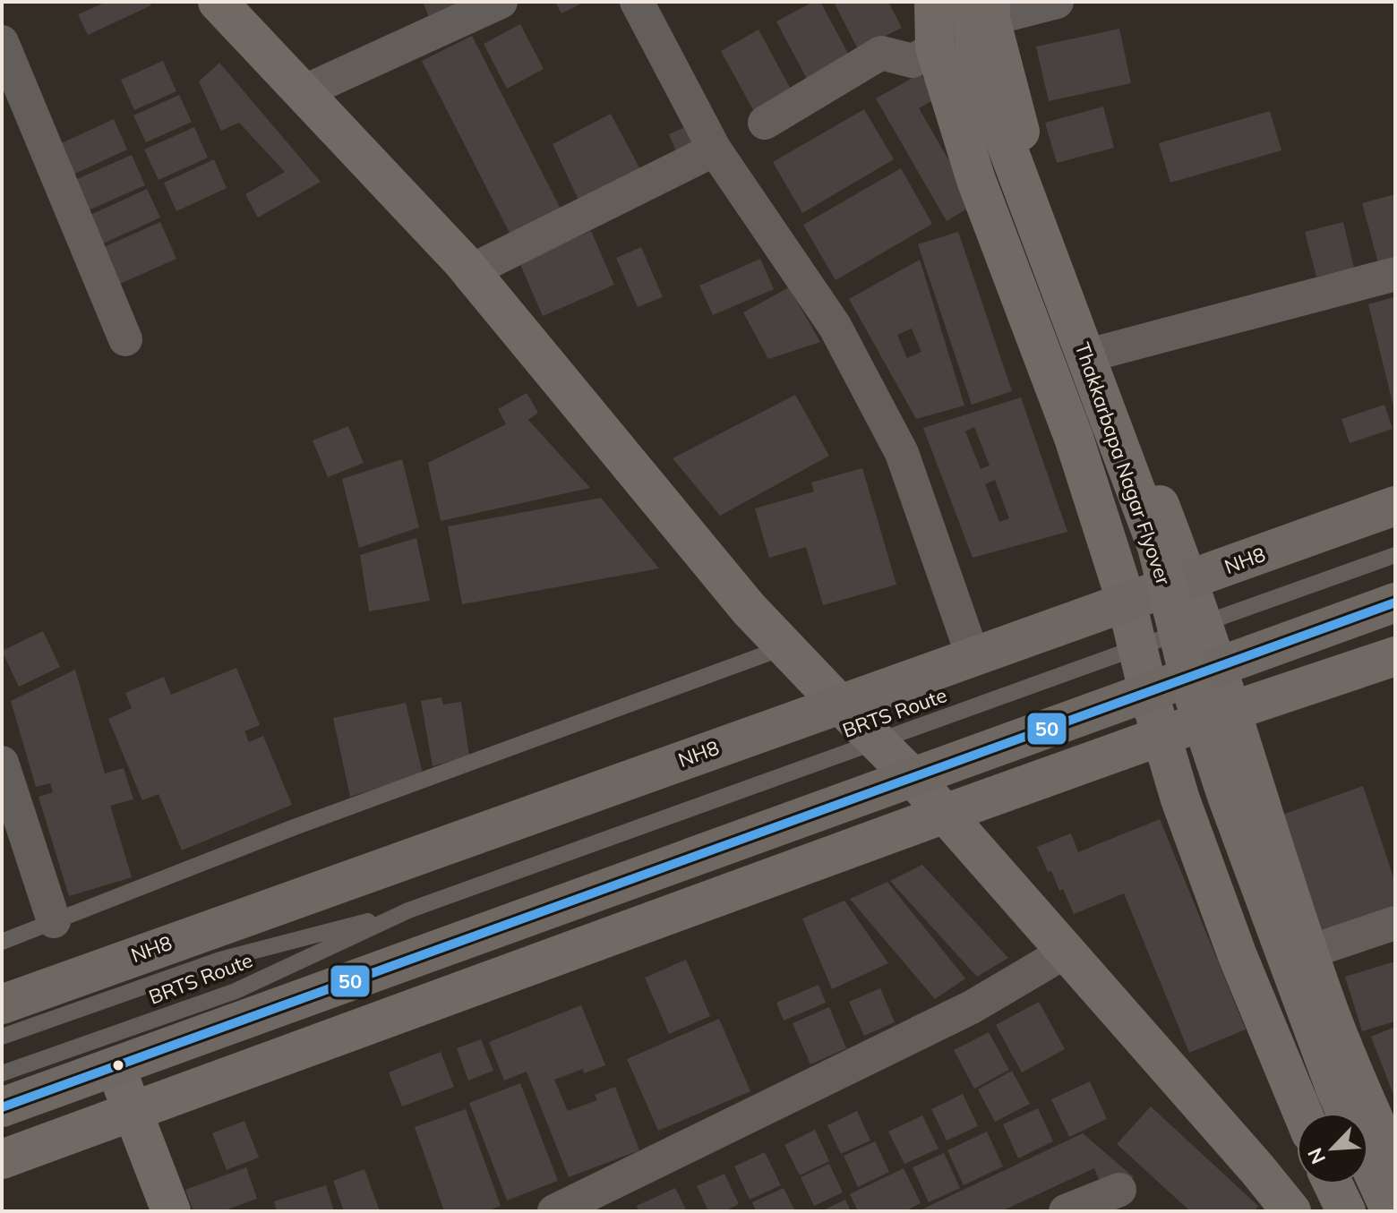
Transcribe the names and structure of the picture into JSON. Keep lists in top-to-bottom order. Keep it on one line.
{"streets":{"main road":["NH8"],"street":["Thakkarbapa Nagar Flyover"],"lane":["BRTS Route"]},"lines":["transit line 50"],"north":"bottom left"}
